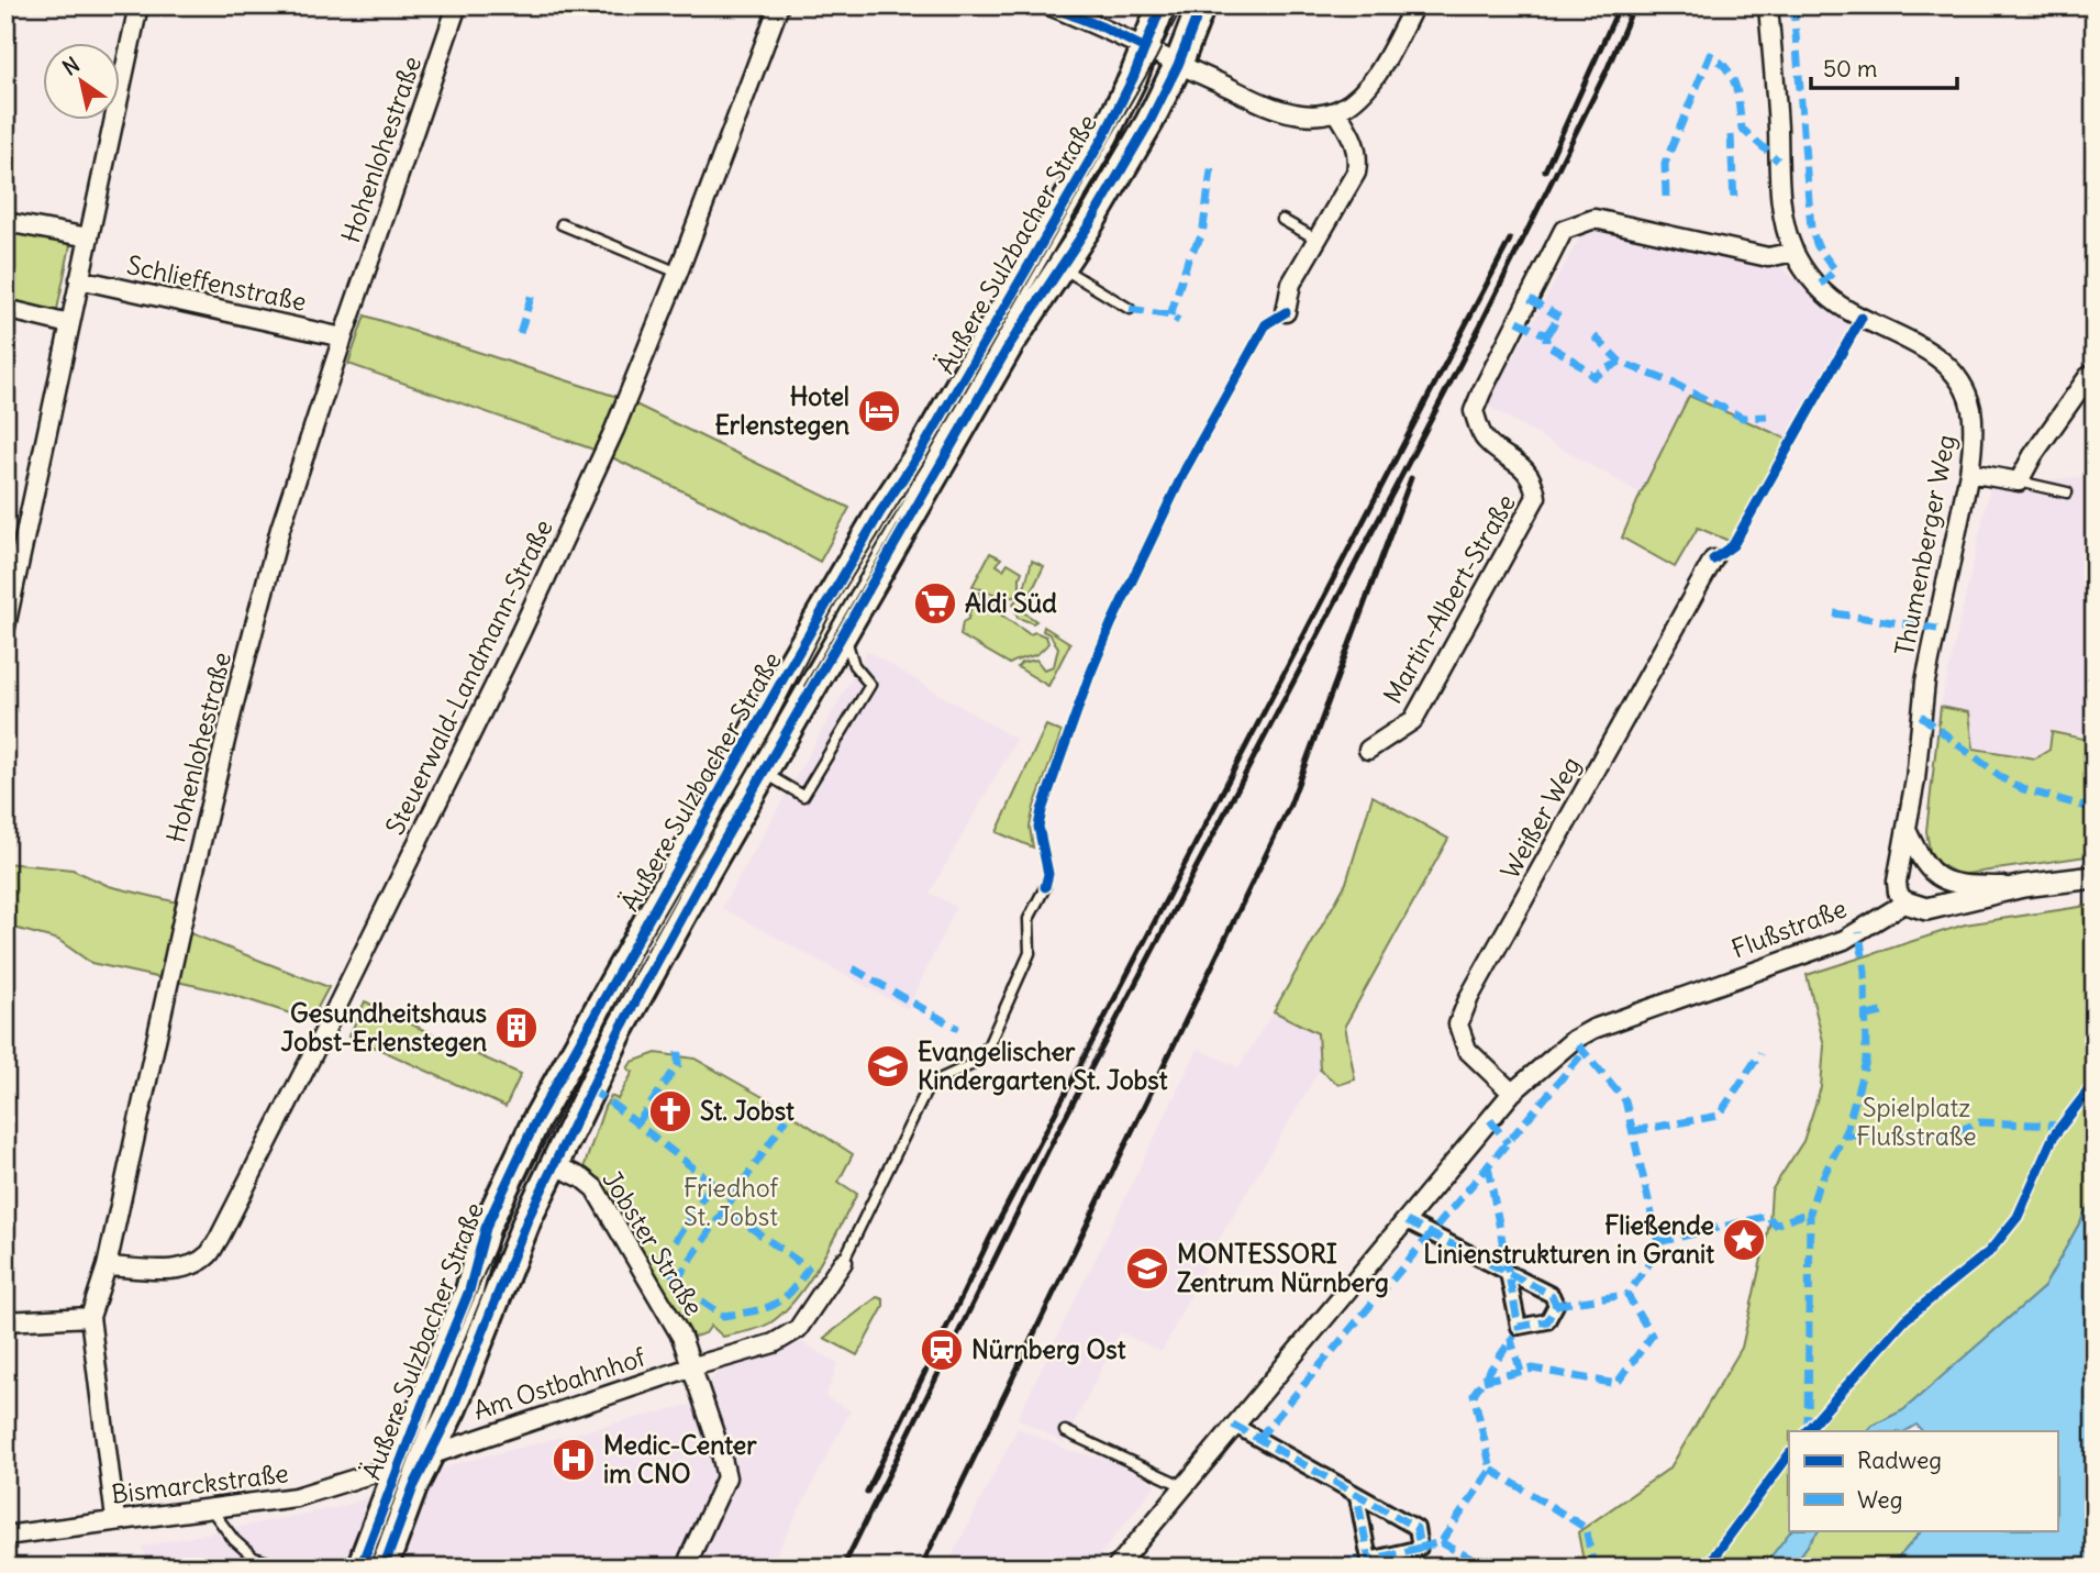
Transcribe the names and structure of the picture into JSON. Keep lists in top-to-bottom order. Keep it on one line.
{"streets":{"main road":["Äußere Sulzbacher Straße"],"street":["Hohenlohestraße","Schlieffenstraße","Thumenberger Weg","Martin-Albert-Straße","Steuerwald-Landmann-Straße","Weißer Weg","Flußstraße","Jobster Straße","Am Ostbahnhof","Bismarckstraße"]},"crossings":[["Hohenlohestraße","Schlieffenstraße"],["Hohenlohestraße","Steuerwald-Landmann-Straße"],["Hohenlohestraße","Bismarckstraße"],["Äußere Sulzbacher Straße","Jobster Straße"],["Äußere Sulzbacher Straße","Am Ostbahnhof"],["Äußere Sulzbacher Straße","Bismarckstraße"],["Thumenberger Weg","Martin-Albert-Straße"],["Thumenberger Weg","Flußstraße"],["Weißer Weg","Flußstraße"],["Jobster Straße","Am Ostbahnhof"],["Am Ostbahnhof","Bismarckstraße"]],"parks":["Spielplatz Flußstraße","Friedhof St. Jobst"],"places":{"hotel":["Hotel Erlenstegen"],"supermarket":["Aldi Süd"],"building":["Gesundheitshaus Jobst-Erlenstegen"],"school or university":["Evangelischer Kindergarten St. Jobst","MONTESSORI Zentrum Nürnberg"],"church":["St. Jobst"],"place":["Fließende Linienstrukturen in Granit"],"station":["Nürnberg Ost"],"hospital":["Medic-Center im CNO"]},"legend":["Radweg","Weg"],"scale_bar":"50 m","north":"top left"}
